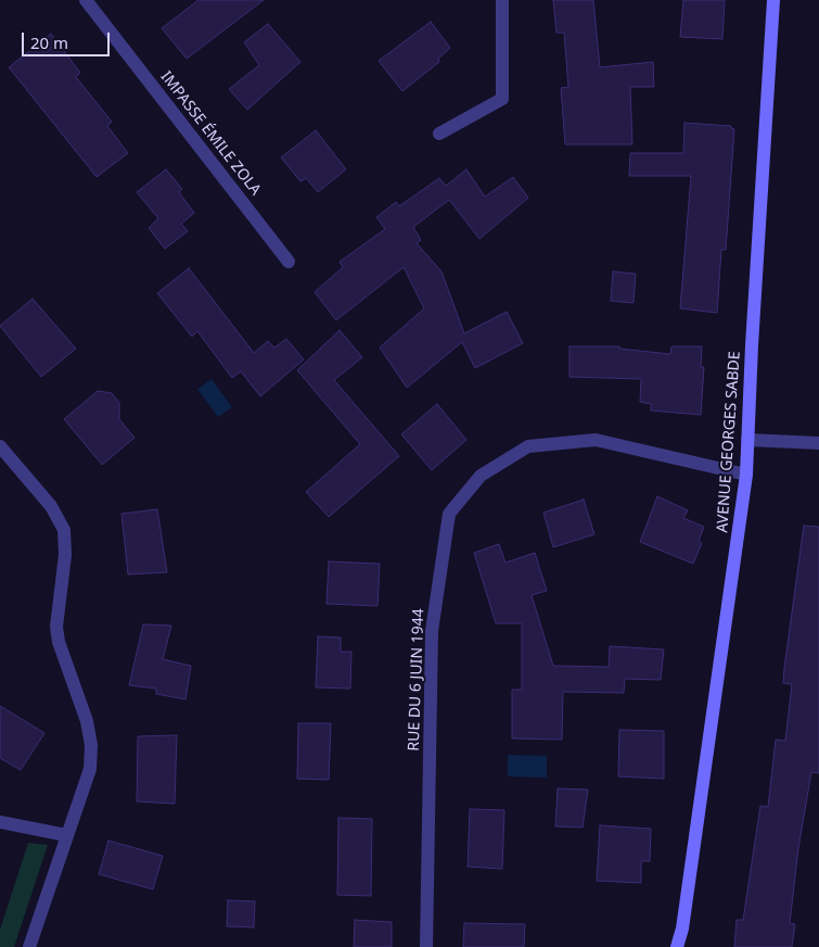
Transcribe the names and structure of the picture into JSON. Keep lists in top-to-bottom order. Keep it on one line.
{"streets":{"street":["IMPASSE ÉMILE ZOLA","AVENUE GEORGES SABDE","RUE DU 6 JUIN 1944"]},"crossings":[["AVENUE GEORGES SABDE","RUE DU 6 JUIN 1944"]],"scale_bar":"20 m"}
